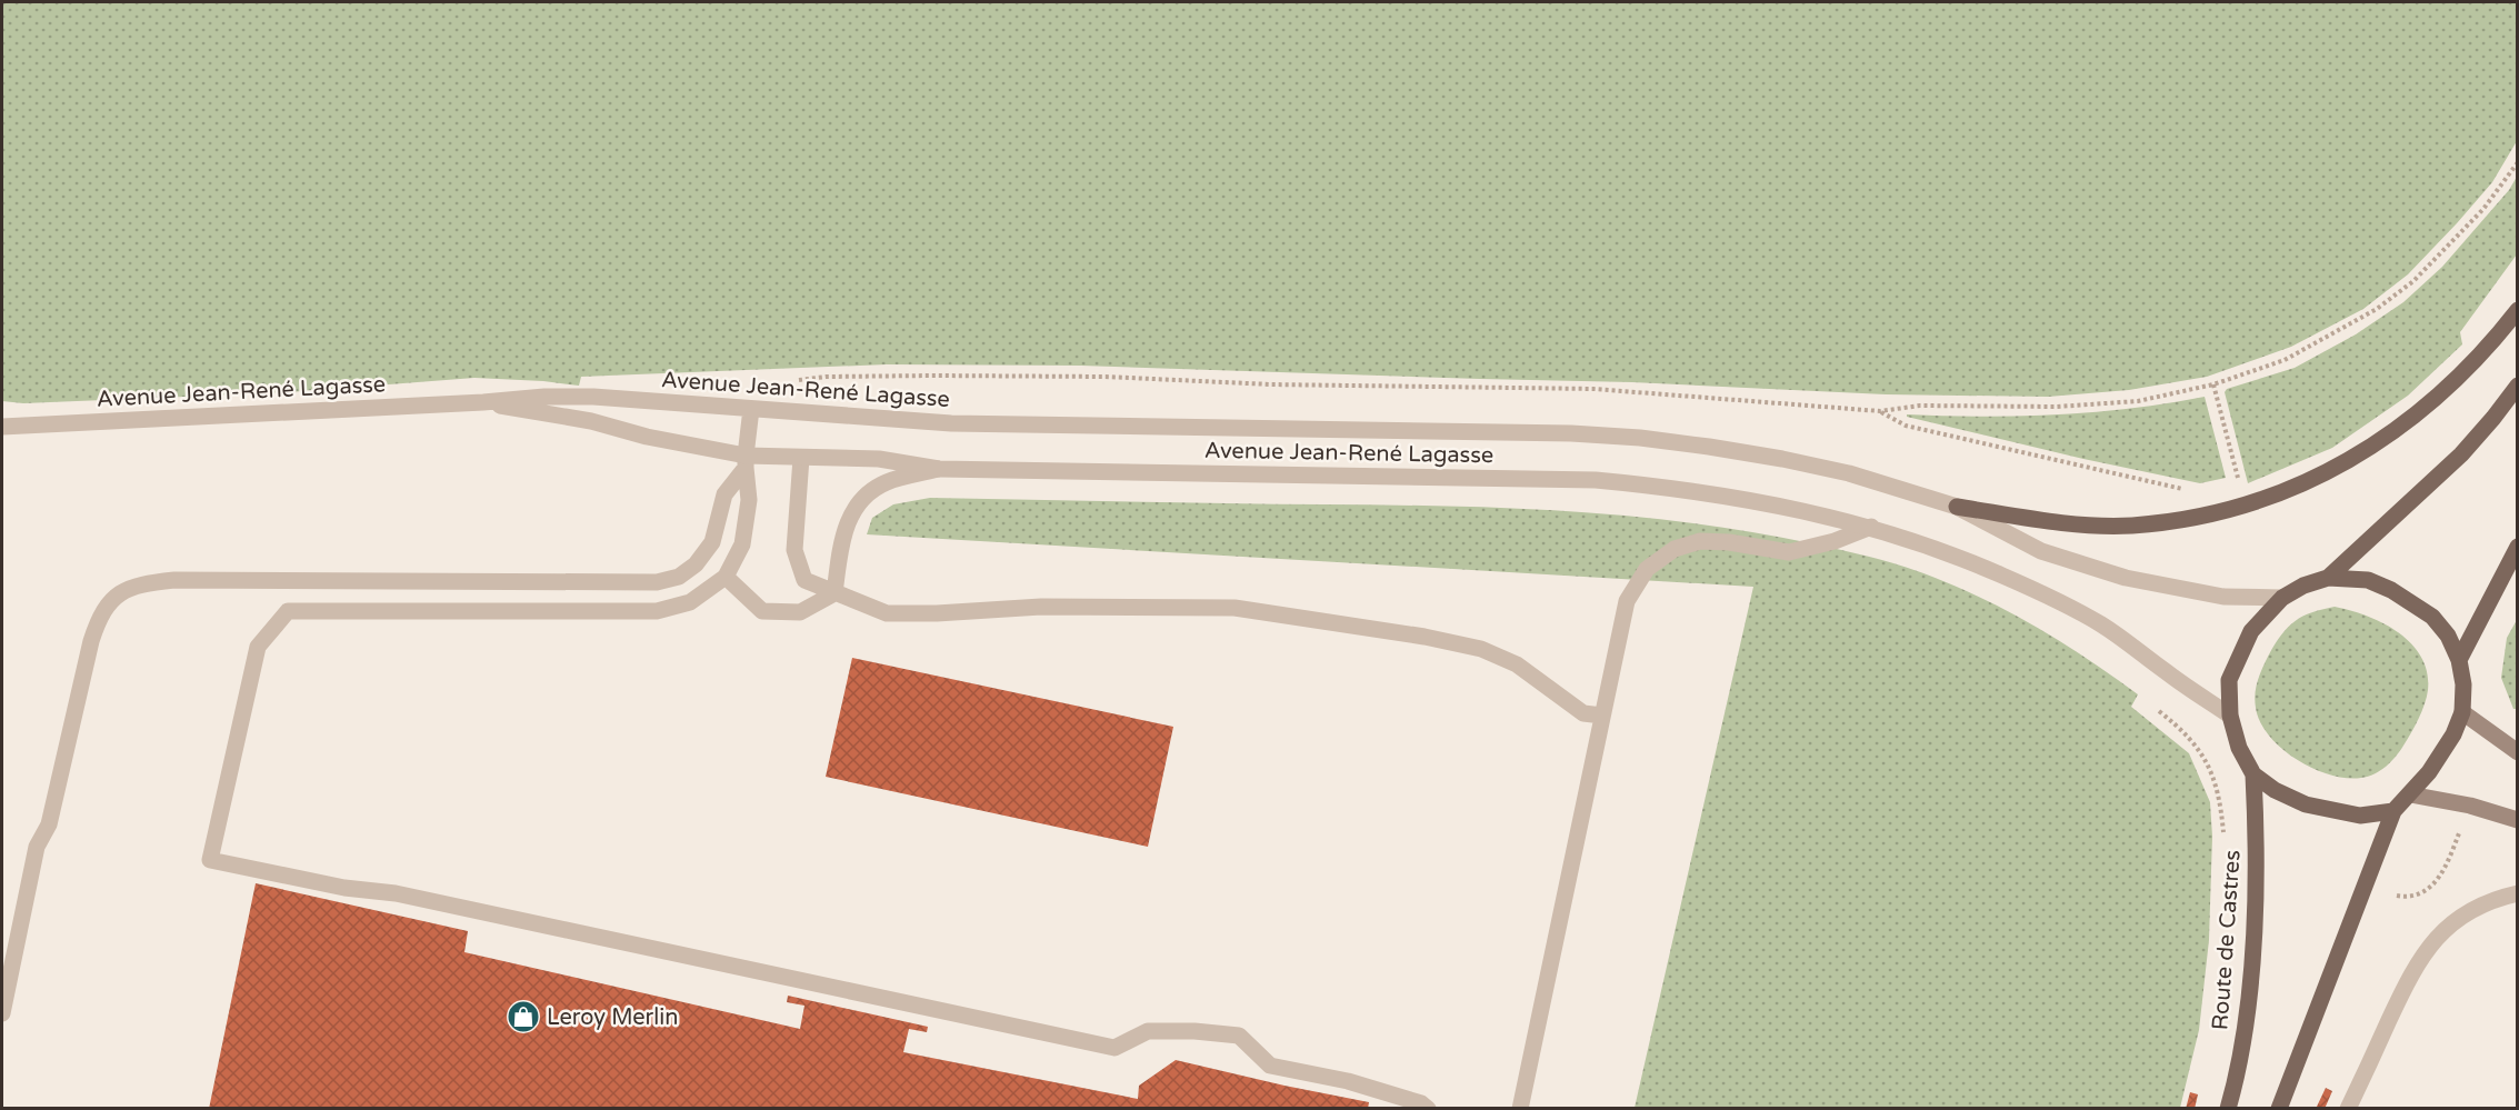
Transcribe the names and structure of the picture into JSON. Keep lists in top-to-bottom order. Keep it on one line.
{"streets":{"main road":["Route de Castres"],"street":["Avenue Jean-René Lagasse"]},"crossings":[["Avenue Jean-René Lagasse","Route de Castres"]],"places":{"shop":["Leroy Merlin"]}}
